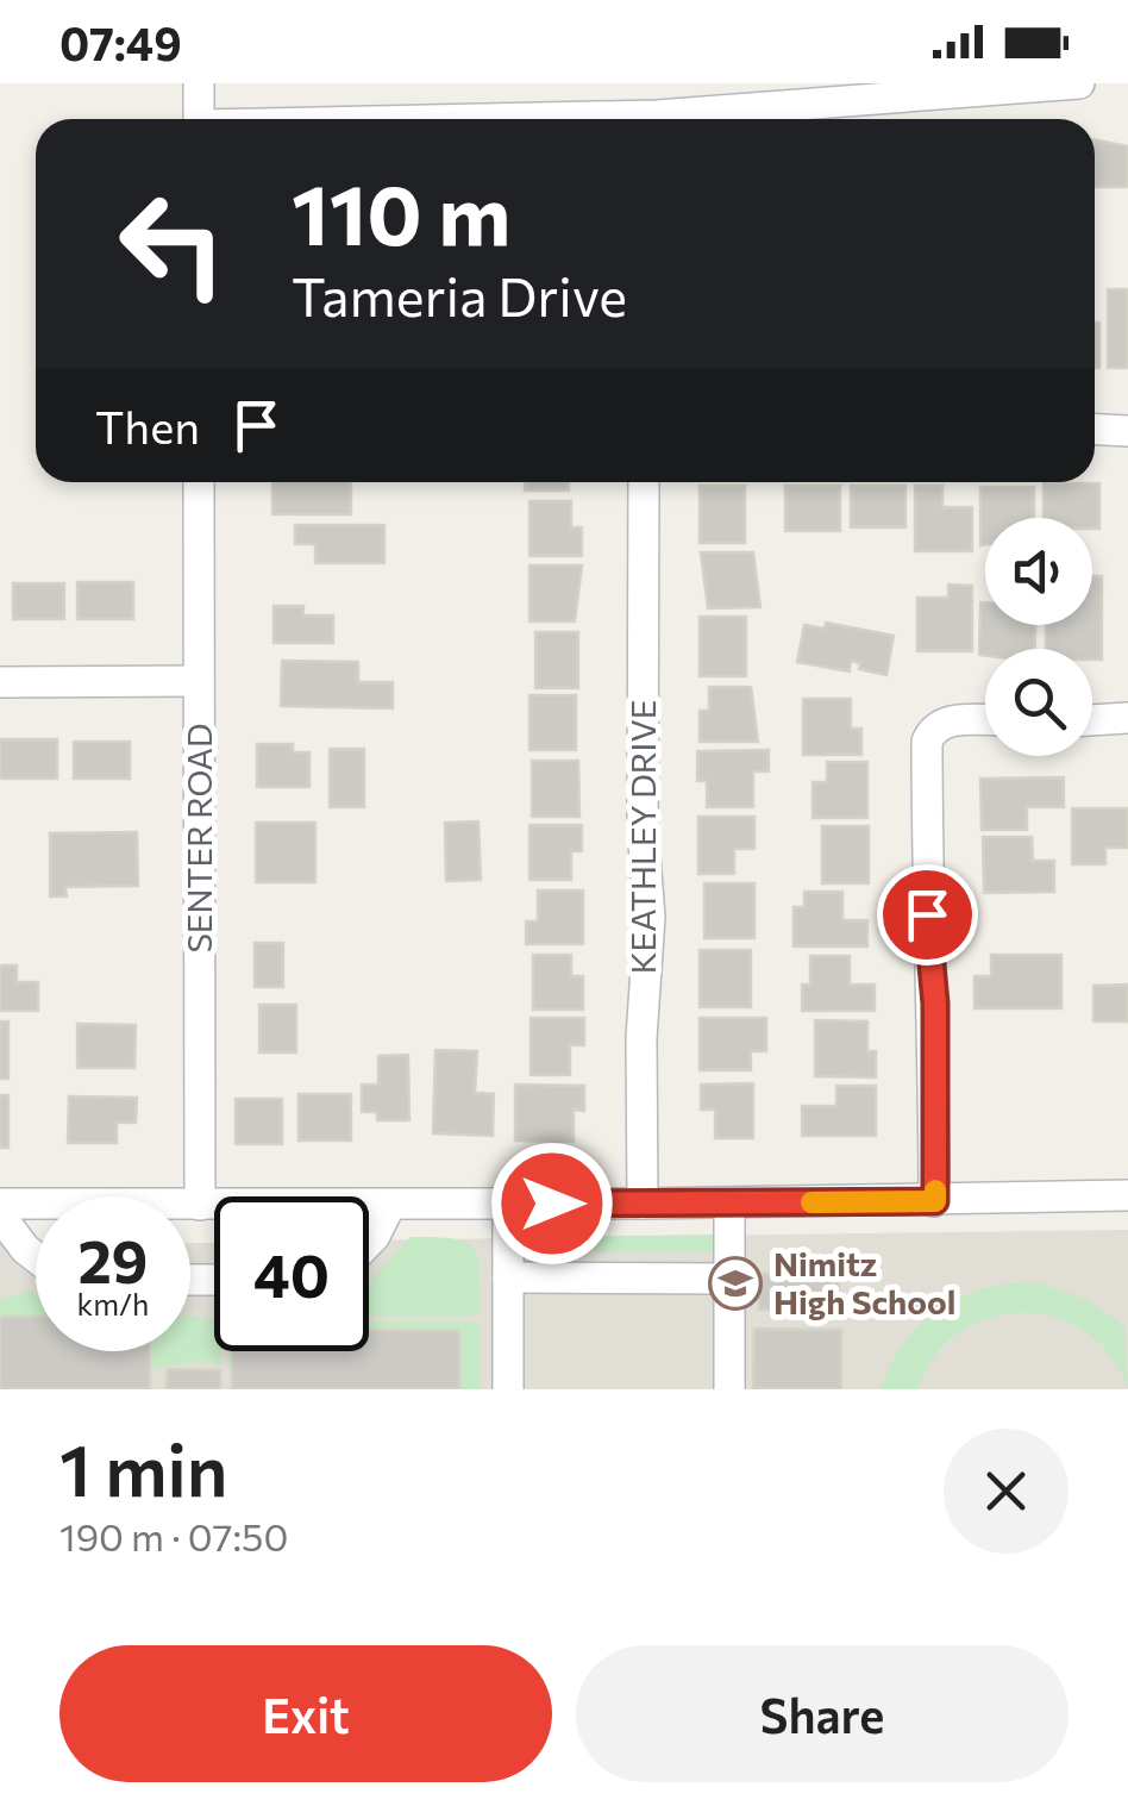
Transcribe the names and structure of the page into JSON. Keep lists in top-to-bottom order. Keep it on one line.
{"streets":{"street":["KEATHLEY DRIVE","SENTER ROAD"]},"places":{"school or university":["Nimitz High School"]},"page":{"status":"07:49","turn":["110 m","Tameria Drive"],"then":"Then","speed":"29 km/h","limit":"40","heading":["1 min","190 m · 07:50"],"buttons":["Exit","Share"]}}
